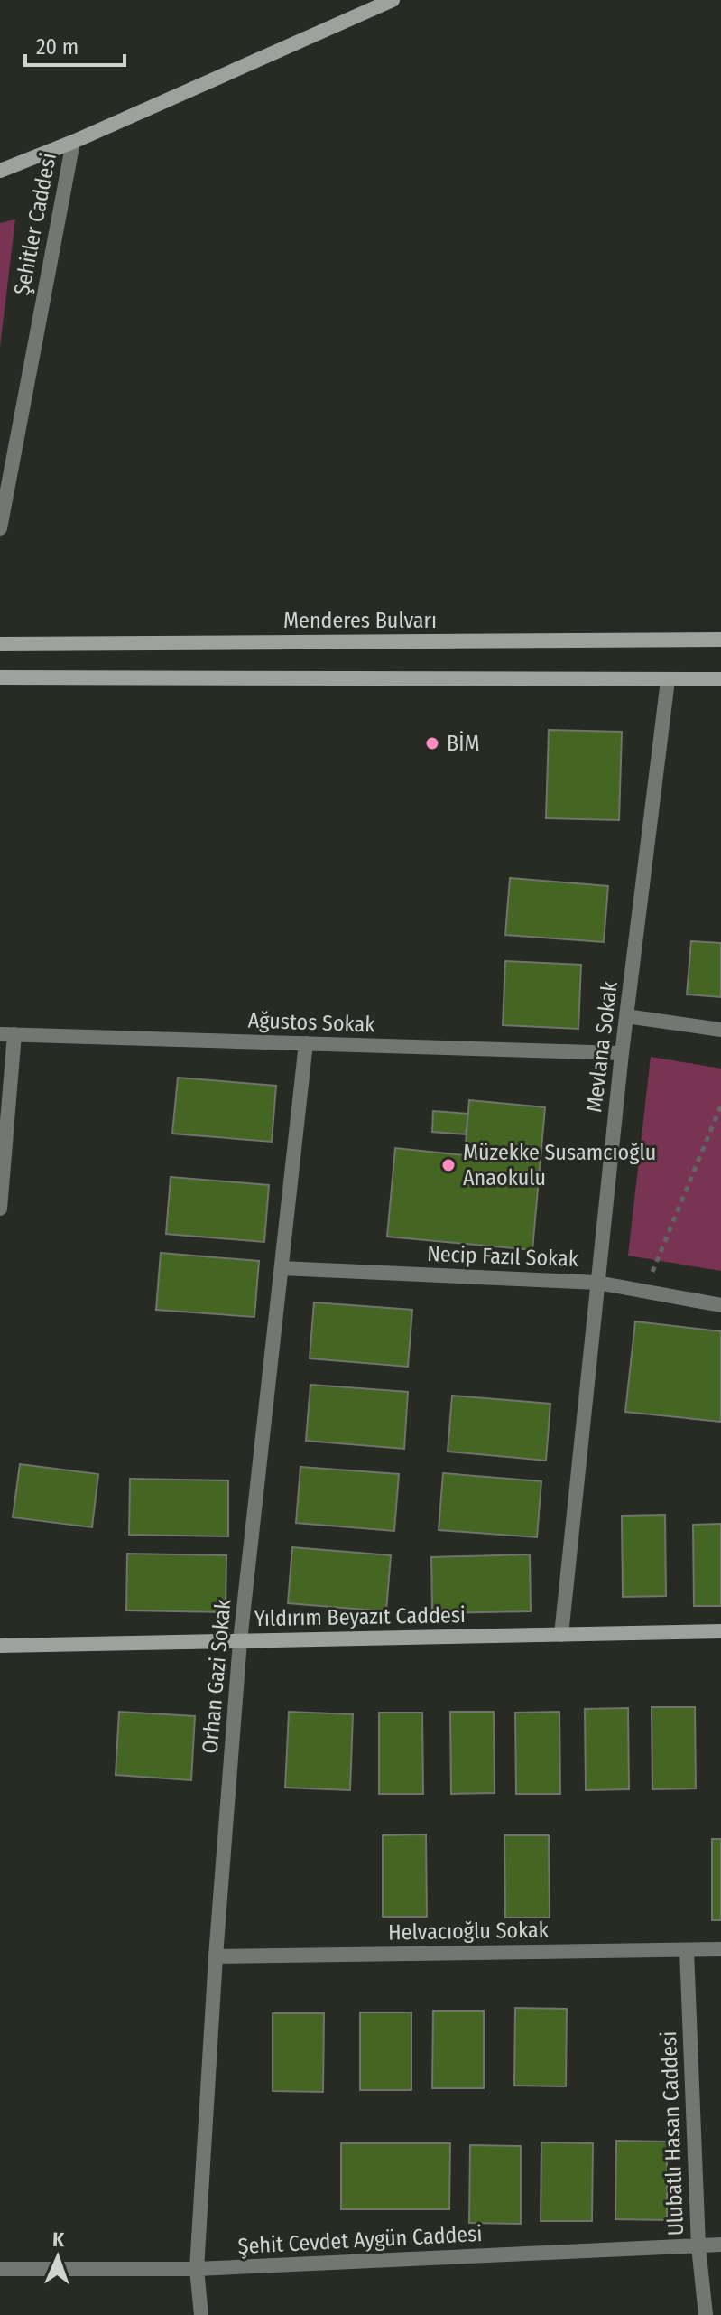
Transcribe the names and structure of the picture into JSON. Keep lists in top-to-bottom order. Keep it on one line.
{"streets":{"main road":["Menderes Bulvarı","Yıldırım Beyazıt Caddesi"],"street":["Şehitler Caddesi","Ağustos Sokak","Mevlana Sokak","Necip Fazıl Sokak","Orhan Gazi Sokak","Helvacıoğlu Sokak","Ulubatlı Hasan Caddesi","Şehit Cevdet Aygün Caddesi"]},"crossings":[["Ağustos Sokak","Mevlana Sokak"],["Ağustos Sokak","Orhan Gazi Sokak"],["Mevlana Sokak","Necip Fazıl Sokak"],["Mevlana Sokak","Yıldırım Beyazıt Caddesi"],["Necip Fazıl Sokak","Orhan Gazi Sokak"],["Yıldırım Beyazıt Caddesi","Orhan Gazi Sokak"],["Orhan Gazi Sokak","Helvacıoğlu Sokak"],["Orhan Gazi Sokak","Şehit Cevdet Aygün Caddesi"],["Helvacıoğlu Sokak","Ulubatlı Hasan Caddesi"],["Ulubatlı Hasan Caddesi","Şehit Cevdet Aygün Caddesi"]],"places":["BİM","Müzekke Susamcıoğlu Anaokulu"],"scale_bar":"20 m","north":"top"}
